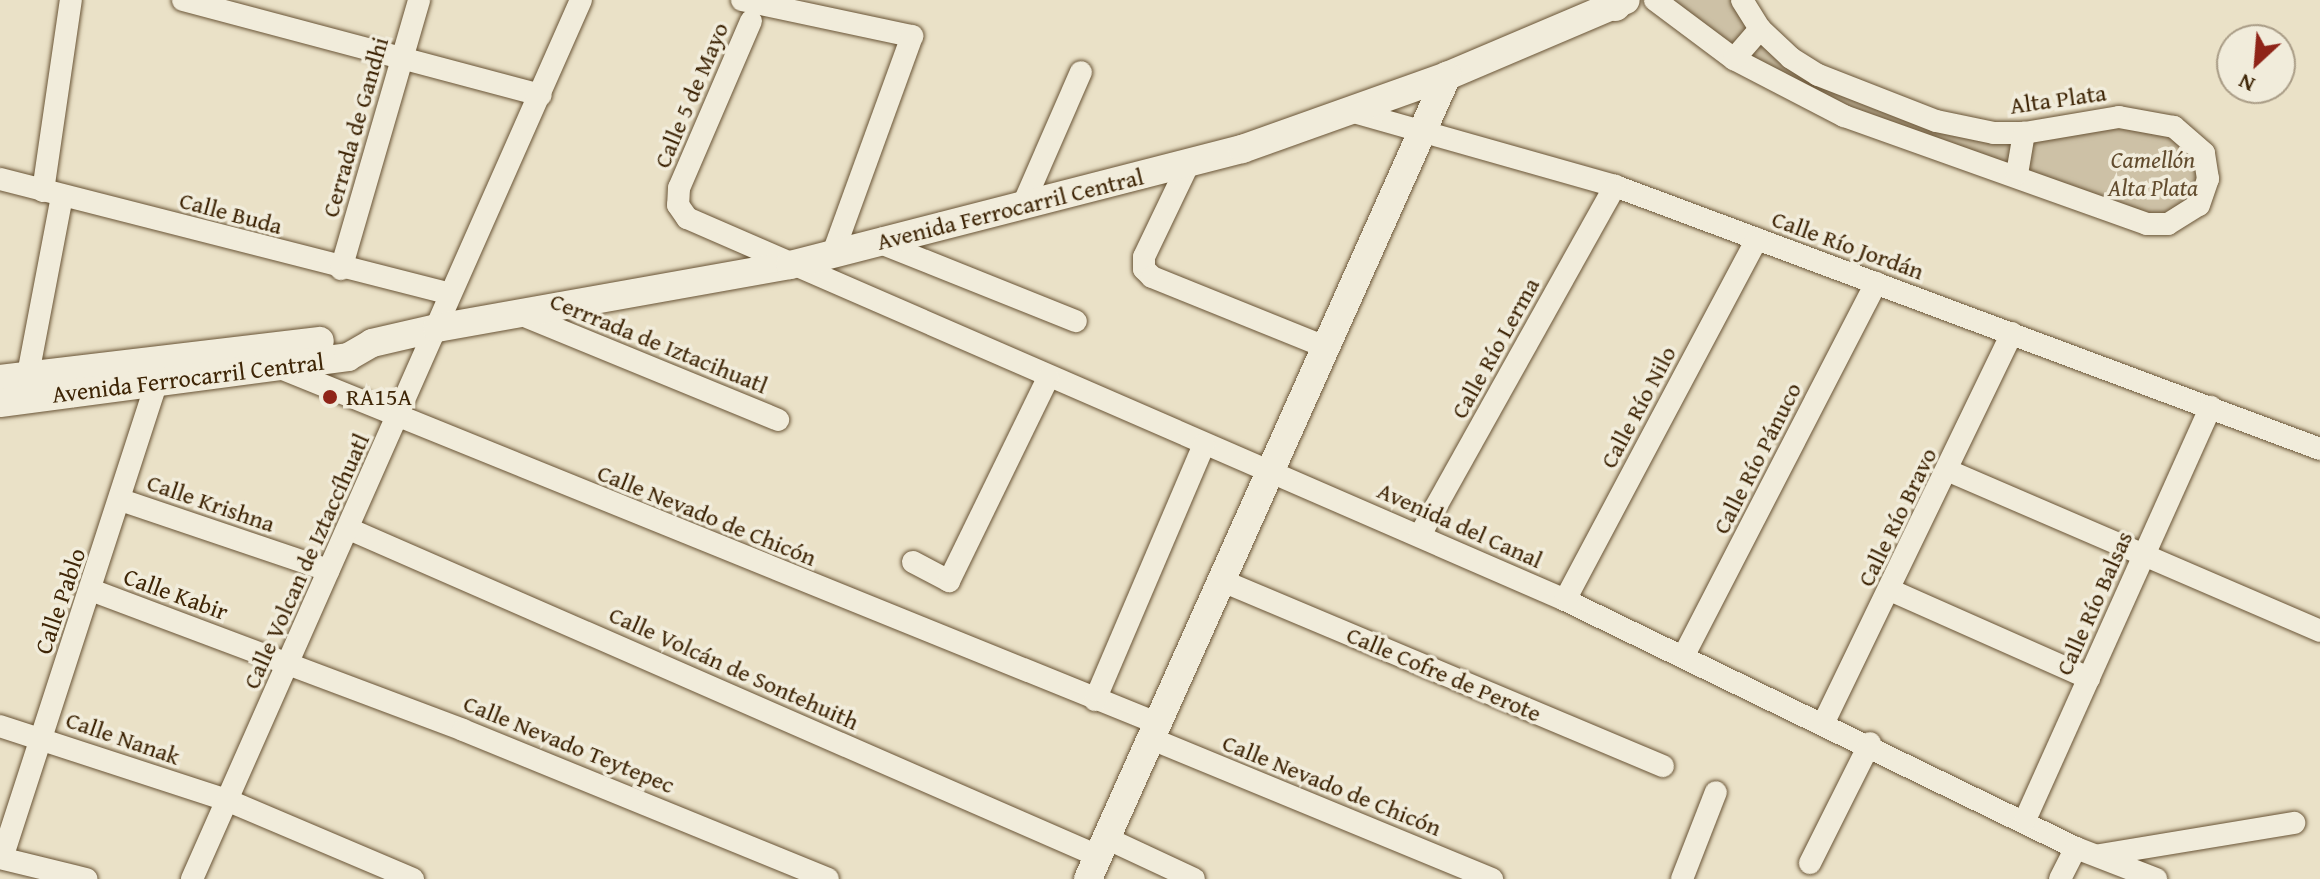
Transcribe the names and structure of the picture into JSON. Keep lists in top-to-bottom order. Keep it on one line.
{"streets":{"street":["Calle 5 de Mayo","Alta Plata","Cerrada de Gandhi","Avenida Ferrocarril Central","Calle Buda","Calle Río Jordán","Cerrrada de Iztacihuatl","Calle Río Lerma","Calle Río Nilo","Calle Río Pánuco","Calle Krishna","Calle Nevado de Chicón","Calle Río Bravo","Avenida del Canal","Calle Volcan de Iztaccíhuatl","Calle Kabir","Calle Pablo","Calle Río Balsas","Calle Volcán de Sontehuith","Calle Cofre de Perote","Calle Nanak","Calle Nevado Teytepec"]},"crossings":[["Calle 5 de Mayo","Avenida Ferrocarril Central"],["Calle 5 de Mayo","Avenida del Canal"],["Cerrada de Gandhi","Calle Buda"],["Avenida Ferrocarril Central","Calle Río Jordán"],["Avenida Ferrocarril Central","Cerrrada de Iztacihuatl"],["Avenida Ferrocarril Central","Calle Nevado de Chicón"],["Avenida Ferrocarril Central","Avenida del Canal"],["Avenida Ferrocarril Central","Calle Volcan de Iztaccíhuatl"],["Avenida Ferrocarril Central","Calle Pablo"],["Calle Buda","Calle Volcan de Iztaccíhuatl"],["Calle Río Jordán","Calle Río Lerma"],["Calle Río Jordán","Calle Río Nilo"],["Calle Río Jordán","Calle Río Pánuco"],["Calle Río Jordán","Calle Río Bravo"],["Calle Río Jordán","Calle Río Balsas"],["Calle Río Lerma","Avenida del Canal"],["Calle Río Nilo","Avenida del Canal"],["Calle Río Pánuco","Avenida del Canal"],["Calle Krishna","Calle Volcan de Iztaccíhuatl"],["Calle Krishna","Calle Pablo"],["Calle Nevado de Chicón","Calle Volcan de Iztaccíhuatl"],["Calle Río Bravo","Avenida del Canal"],["Avenida del Canal","Calle Río Balsas"],["Calle Volcan de Iztaccíhuatl","Calle Kabir"],["Calle Volcan de Iztaccíhuatl","Calle Volcán de Sontehuith"],["Calle Volcan de Iztaccíhuatl","Calle Nanak"],["Calle Volcan de Iztaccíhuatl","Calle Nevado Teytepec"],["Calle Kabir","Calle Pablo"],["Calle Kabir","Calle Nevado Teytepec"],["Calle Pablo","Calle Nanak"]],"parks":["Camellón Alta Plata"],"places":["RA15A"],"north":"bottom left"}
